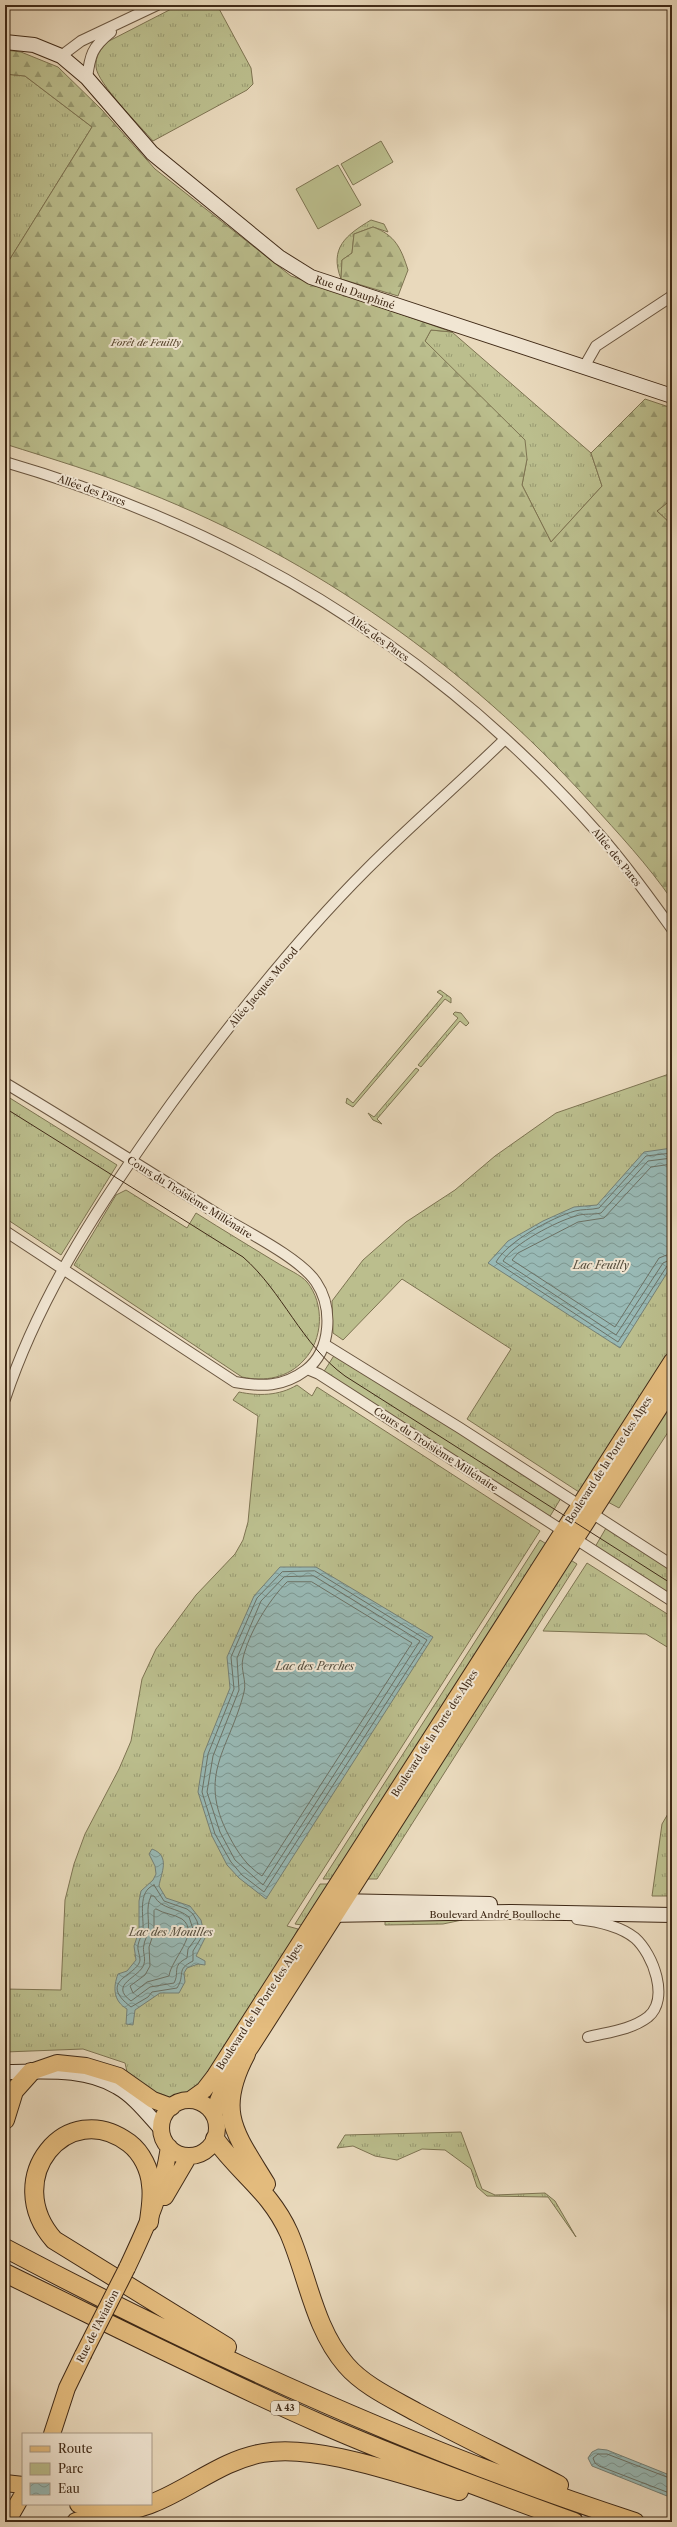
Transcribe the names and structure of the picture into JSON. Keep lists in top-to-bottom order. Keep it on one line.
{"streets":{"highway":["A 43"],"main road":["Boulevard de la Porte des Alpes","Rue de l'Aviation"],"street":["Rue du Dauphiné","Allée des Parcs","Allée Jacques Monod","Cours du Troisième Millénaire","Boulevard André Boulloche"]},"crossings":[["Allée des Parcs","Allée Jacques Monod"],["Allée Jacques Monod","Cours du Troisième Millénaire"],["Cours du Troisième Millénaire","Boulevard de la Porte des Alpes"],["Boulevard de la Porte des Alpes","Boulevard André Boulloche"],["Boulevard de la Porte des Alpes","Rue de l'Aviation"]],"water":["Lac Feuilly","Lac des Perches","Lac des Mouilles"],"parks":["Forêt de Feuilly"],"legend":["Route","Parc","Eau"]}
